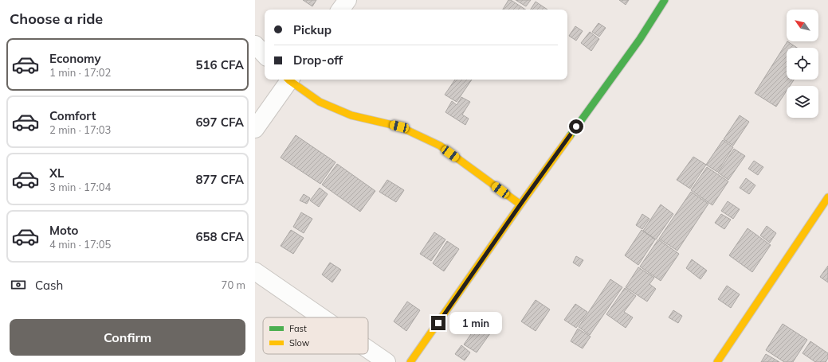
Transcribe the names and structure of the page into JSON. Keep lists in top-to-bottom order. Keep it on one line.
{"legend":["Fast","Slow"],"north":"top left","page":{"heading":"Choose a ride","banner":["Pickup","Drop-off"],"list":[{"name":"Economy","note":"1 min · 17:02","value":"516 CFA"},{"name":"Comfort","note":"2 min · 17:03","value":"697 CFA"},{"name":"XL","note":"3 min · 17:04","value":"877 CFA"},{"name":"Moto","note":"4 min · 17:05","value":"658 CFA"}],"pay":["Cash","70 m"],"bubble":"1 min","buttons":"Confirm"}}
